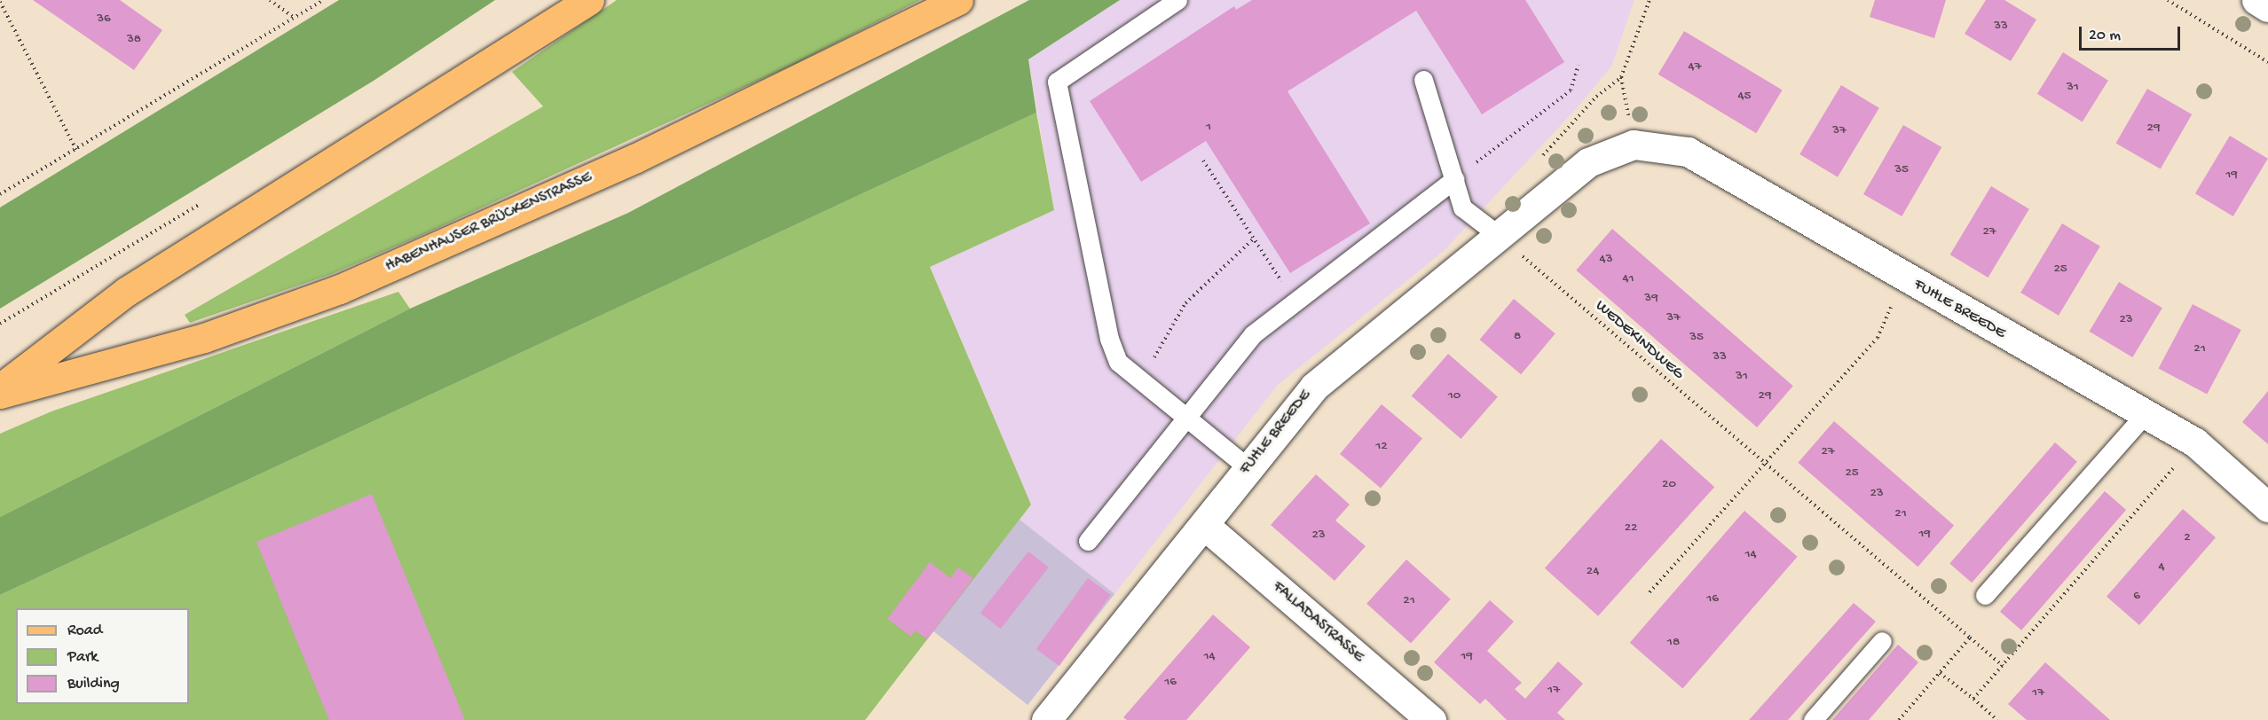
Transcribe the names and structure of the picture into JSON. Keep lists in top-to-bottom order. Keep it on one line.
{"streets":{"main road":["HABENHAUSER BRÜCKENSTRASSE"],"street":["FUHLE BREEDE","FALLADASTRASSE"],"path":["WEDEKINDWEG"]},"crossings":[["FUHLE BREEDE","WEDEKINDWEG"],["FUHLE BREEDE","FALLADASTRASSE"]],"house_numbers":["36","33","38","47","31","45","1","29","37","35","19","27","43","25","41","39","37","23","8","35","21","33","31","10","29","12","27","25","20","23","21","22","19","23","2","14","4","24","6","16","21","18","14","19","16","17","17"],"legend":["Road","Park","Building"],"scale_bar":"20 m"}
